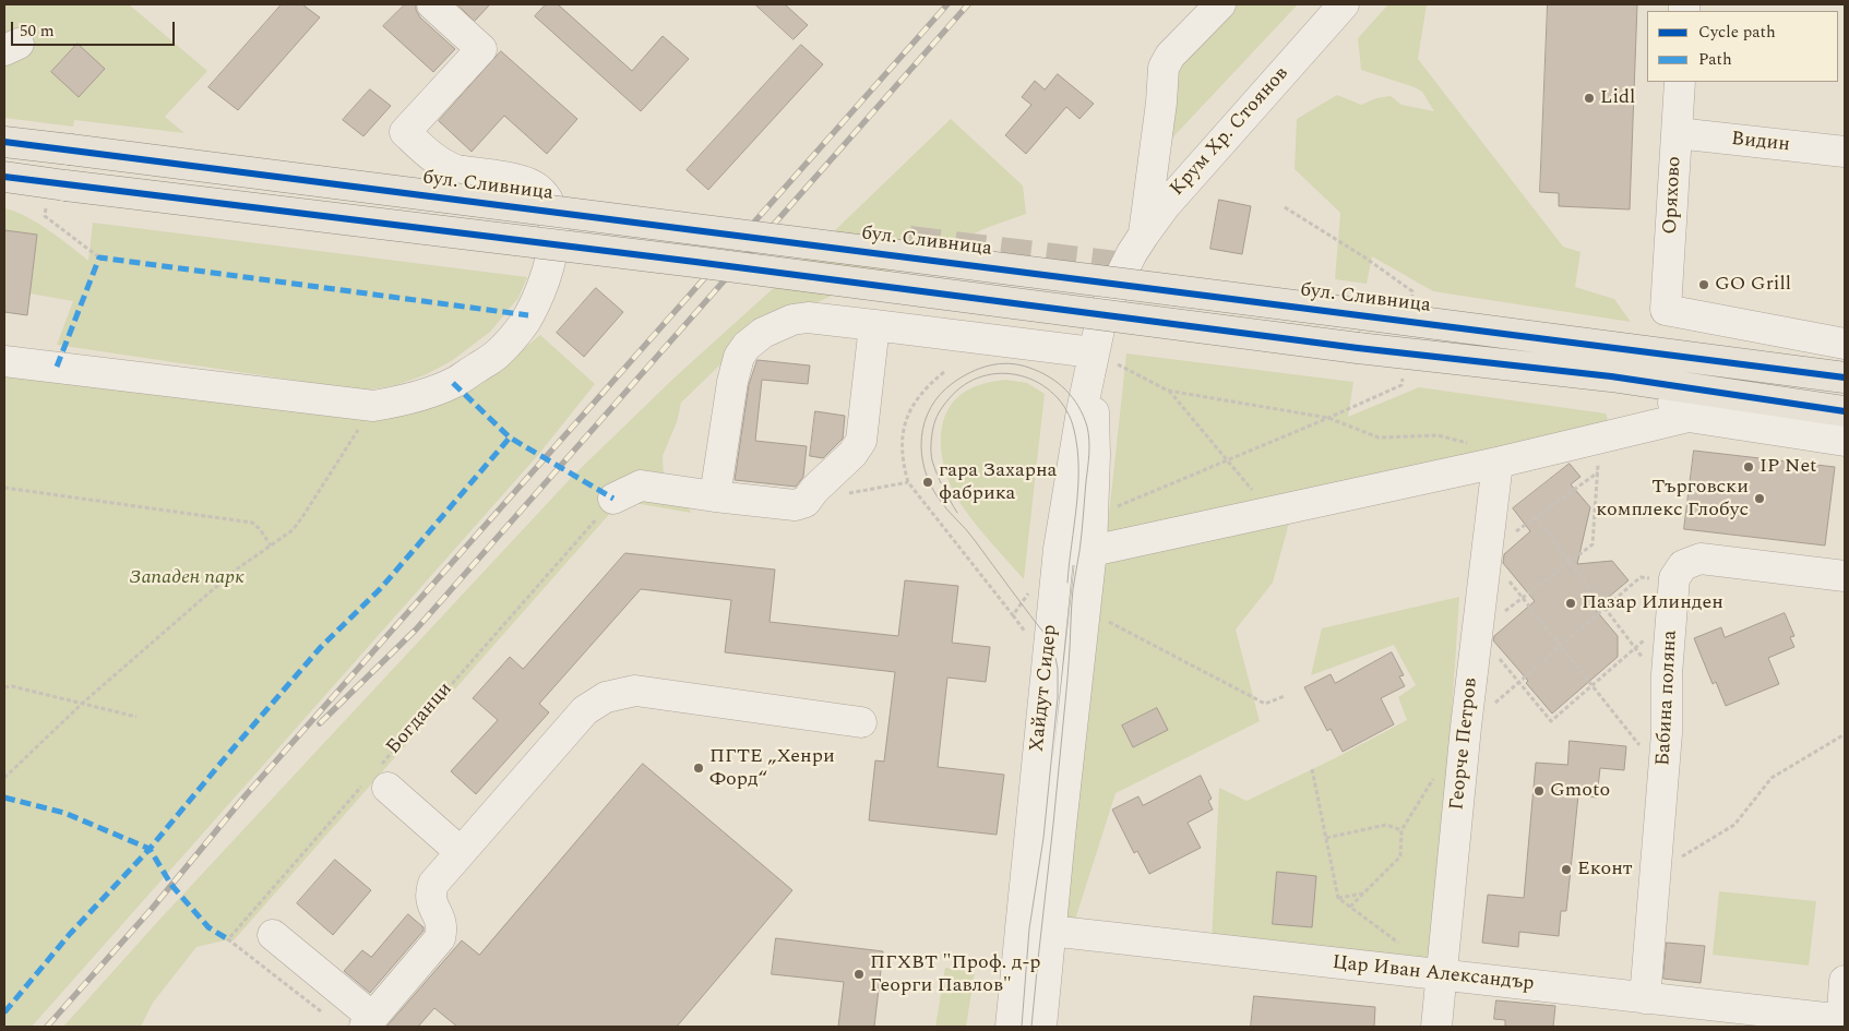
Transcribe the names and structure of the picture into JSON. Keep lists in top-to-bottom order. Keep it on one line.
{"streets":{"main road":["бул. Сливница"],"street":["Крум Хр. Стоянов","Видин","Оряхово","Хайдут Сидер","Бабина поляна","Георче Петров","Цар Иван Александър"],"path":["Богданци"]},"crossings":[["Крум Хр. Стоянов","Хайдут Сидер"],["Видин","Оряхово"],["Хайдут Сидер","Цар Иван Александър"],["Бабина поляна","Цар Иван Александър"],["Георче Петров","Цар Иван Александър"]],"parks":["Западен парк"],"places":["Lidl","GO Grill","IP Net","гара Захарна фабрика","Търговски комплекс Глобус","Пазар Илинден","ПГТЕ „Хенри Форд“","Gmoto","Еконт","ПГХВТ \"Проф. д-р Георги Павлов\""],"legend":["Cycle path","Path"],"scale_bar":"50 m"}
